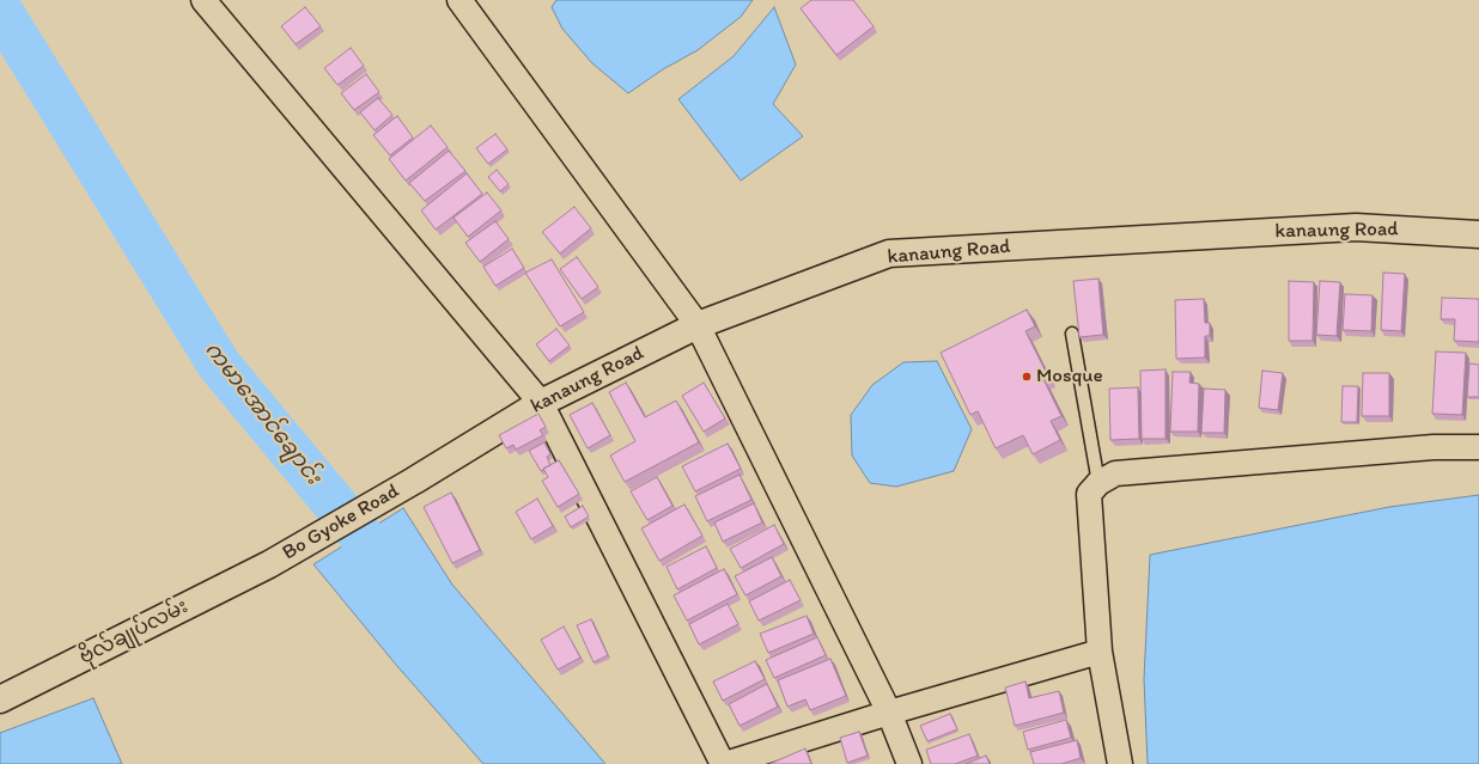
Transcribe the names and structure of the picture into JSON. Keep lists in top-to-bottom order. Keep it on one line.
{"streets":{"street":["kanaung Road","Bo Gyoke Road","ဗိုလ်ချုပ်လမ်း"]},"crossings":[["kanaung Road","Bo Gyoke Road"],["Bo Gyoke Road","ဗိုလ်ချုပ်လမ်း"]],"water":["ကမာအောင်ချောင်း"],"places":["Mosque"]}
